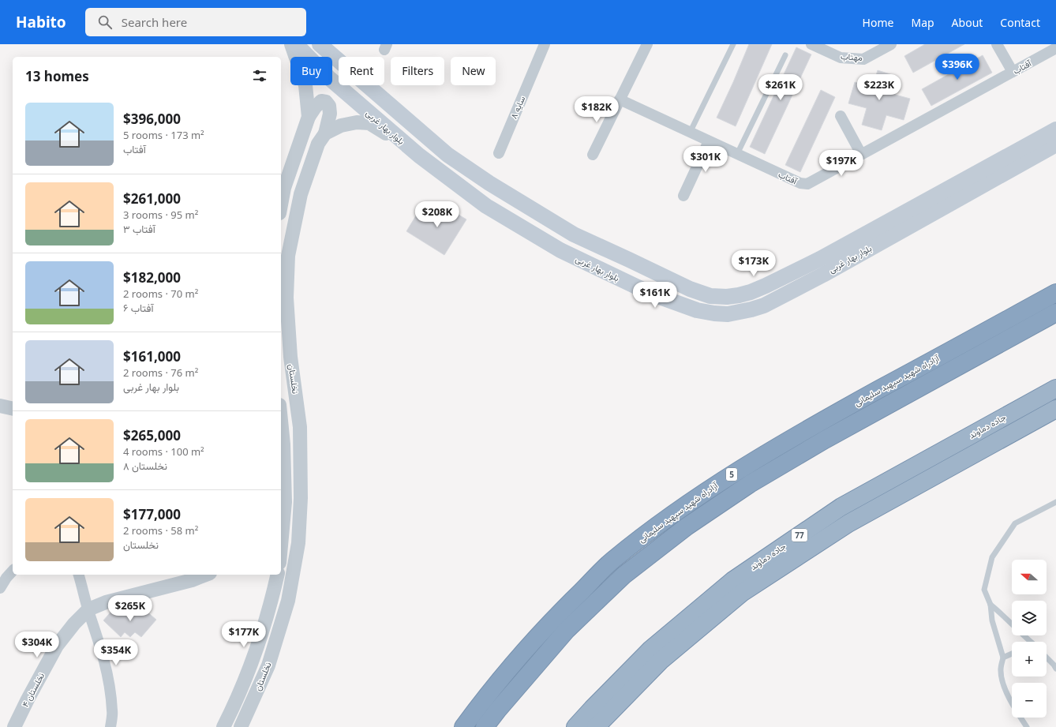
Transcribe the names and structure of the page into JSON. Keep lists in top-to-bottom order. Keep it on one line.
{"streets":{"highway":["آزادراه شهید سپهبد سلیمانی","جاده دماوند","5","77"],"main road":["بلوار بهار غربی"],"street":["مهتاب","آفتاب","سایه ۸","نخلستان","نخلستان ۴"]},"north":"left","page":{"header":"Habito","search":"Search here","nav":["Home","Map","About","Contact"],"price":["$396K","$261K","$223K","$182K","$301K","$197K","$208K","$173K","$161K","$265K","$177K","$304K","$354K"],"chip":["Buy","Rent","Filters","New"],"heading":"13 homes","list":[{"name":"$396,000","note":"5 rooms · 173 m² · آفتاب"},{"name":"$261,000","note":"3 rooms · 95 m² · آفتاب ۳"},{"name":"$182,000","note":"2 rooms · 70 m² · آفتاب ۶"},{"name":"$161,000","note":"2 rooms · 76 m² · بلوار بهار غربی"},{"name":"$265,000","note":"4 rooms · 100 m² · نخلستان ۸"},{"name":"$177,000","note":"2 rooms · 58 m² · نخلستان"}],"map_buttons":["+","−"]}}
